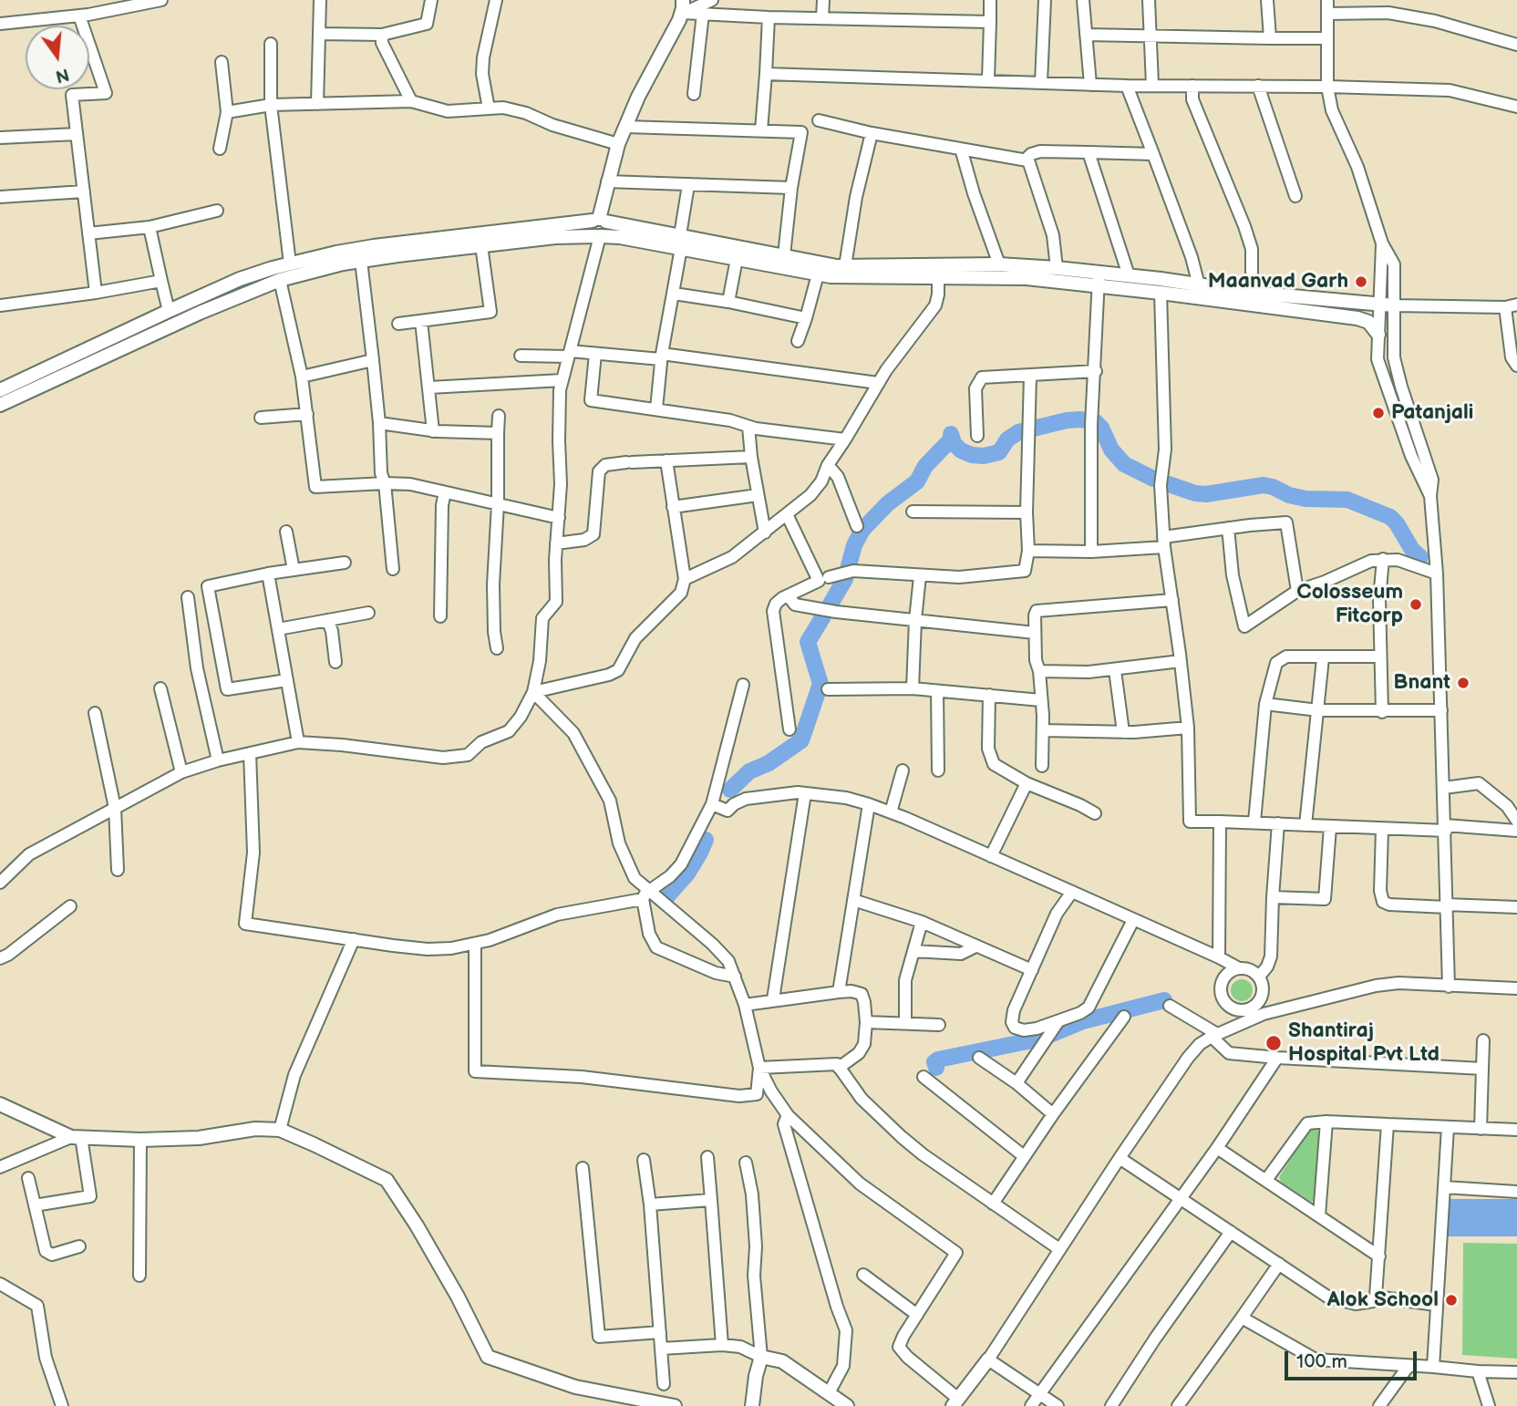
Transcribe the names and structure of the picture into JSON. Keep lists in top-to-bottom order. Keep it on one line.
{"places":["Maanvad Garh","Patanjali","Colosseum Fitcorp","Bnant","Shantiraj Hospital Pvt Ltd","Alok School"],"scale_bar":"100 m","north":"bottom"}
